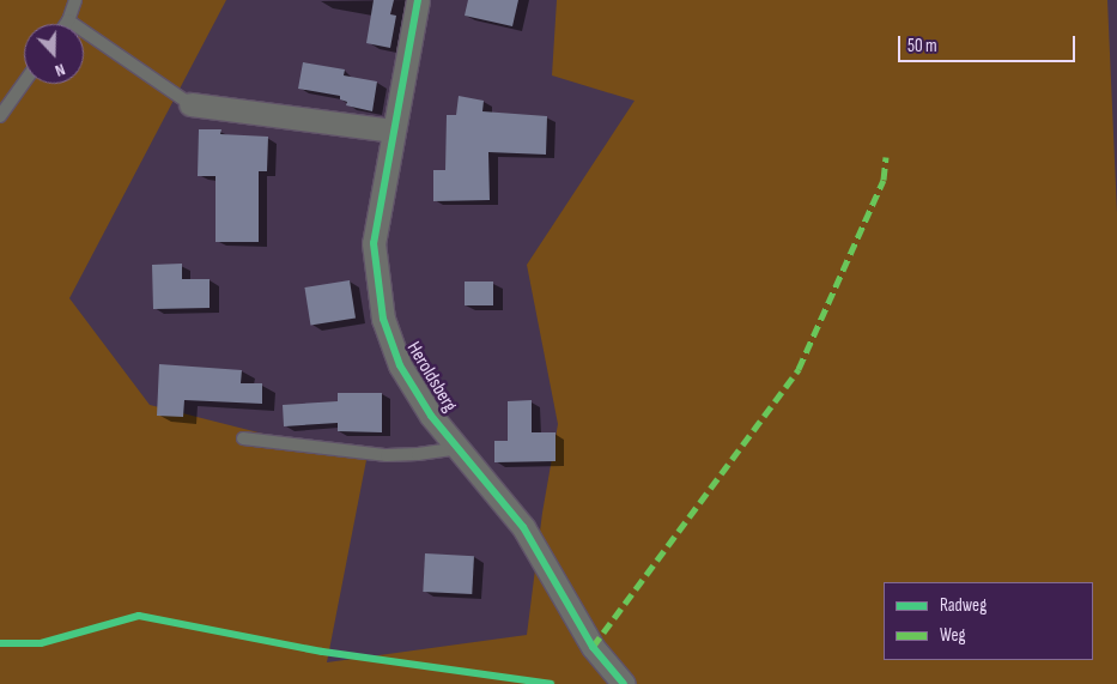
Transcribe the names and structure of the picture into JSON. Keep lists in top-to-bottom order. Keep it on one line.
{"streets":{"street":["Heroldsberg"]},"legend":["Radweg","Weg"],"scale_bar":"50 m","north":"bottom"}
